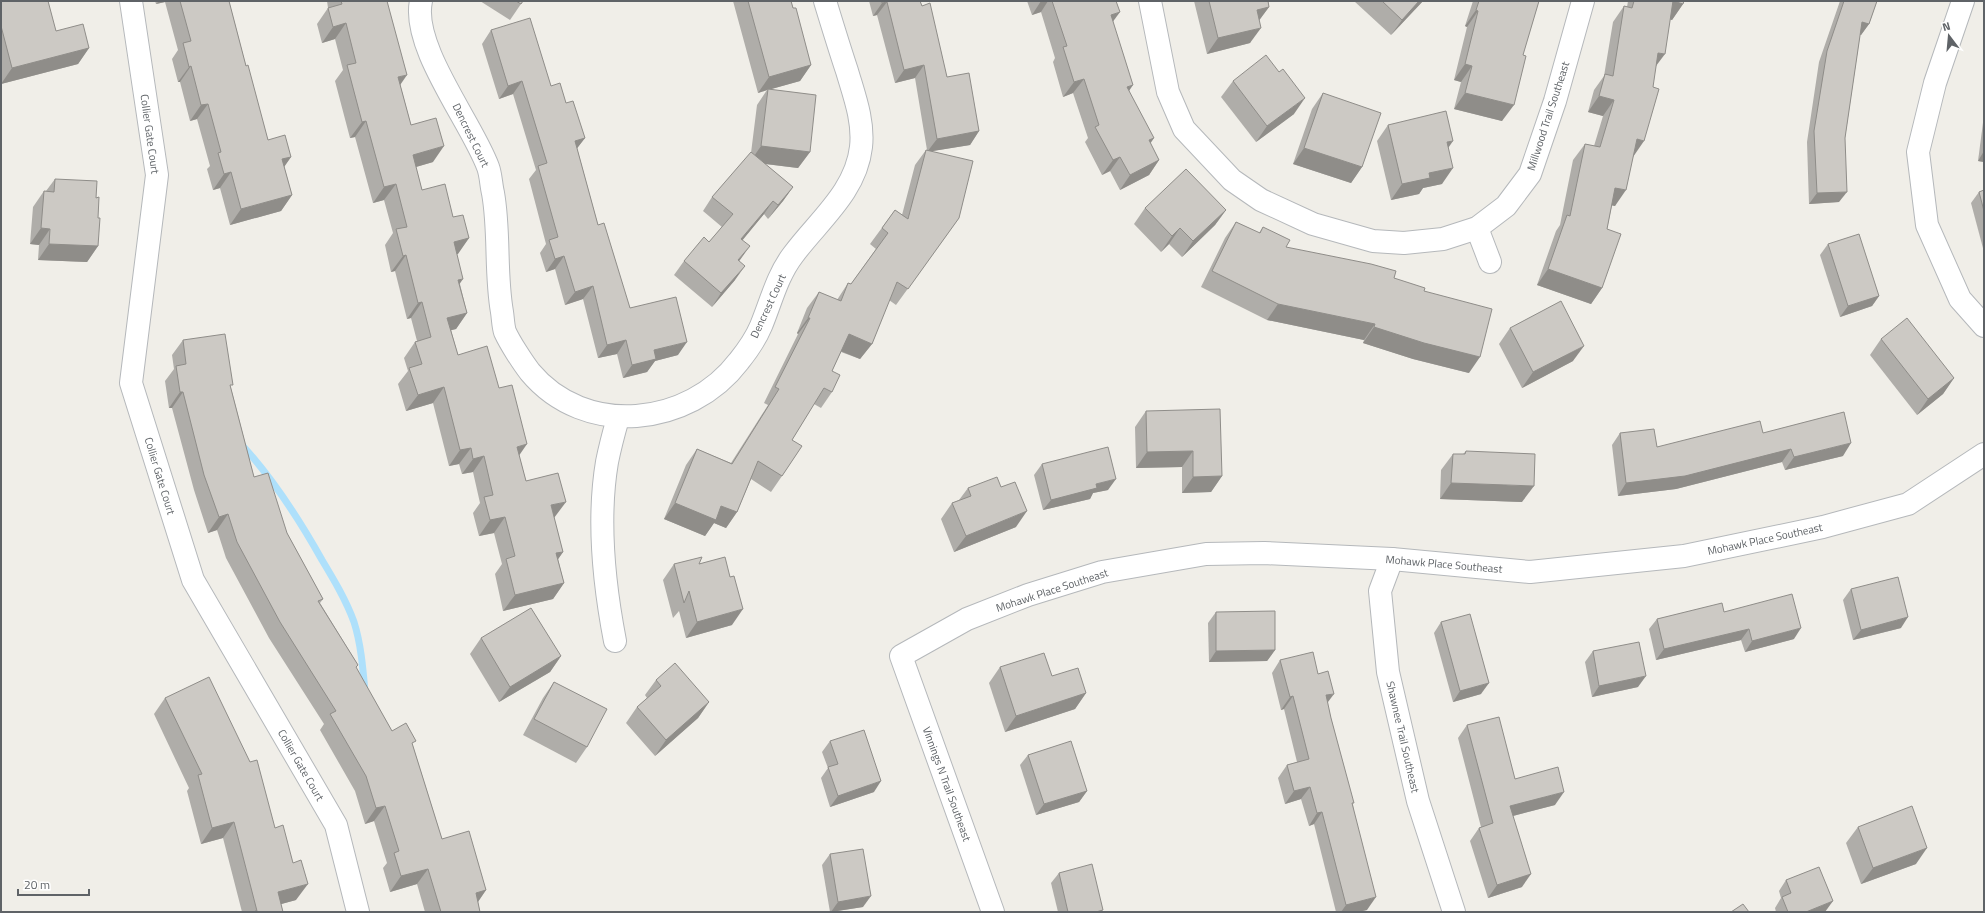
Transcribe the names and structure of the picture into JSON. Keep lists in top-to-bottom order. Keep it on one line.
{"streets":{"street":["Millwood Trail Southeast","Collier Gate Court","Dencrest Court","Mohawk Place Southeast","Shawnee Trail Southeast","Vinnings N Trail Southeast"]},"crossings":[["Mohawk Place Southeast","Shawnee Trail Southeast"],["Mohawk Place Southeast","Vinnings N Trail Southeast"]],"scale_bar":"20 m","north":"top"}
